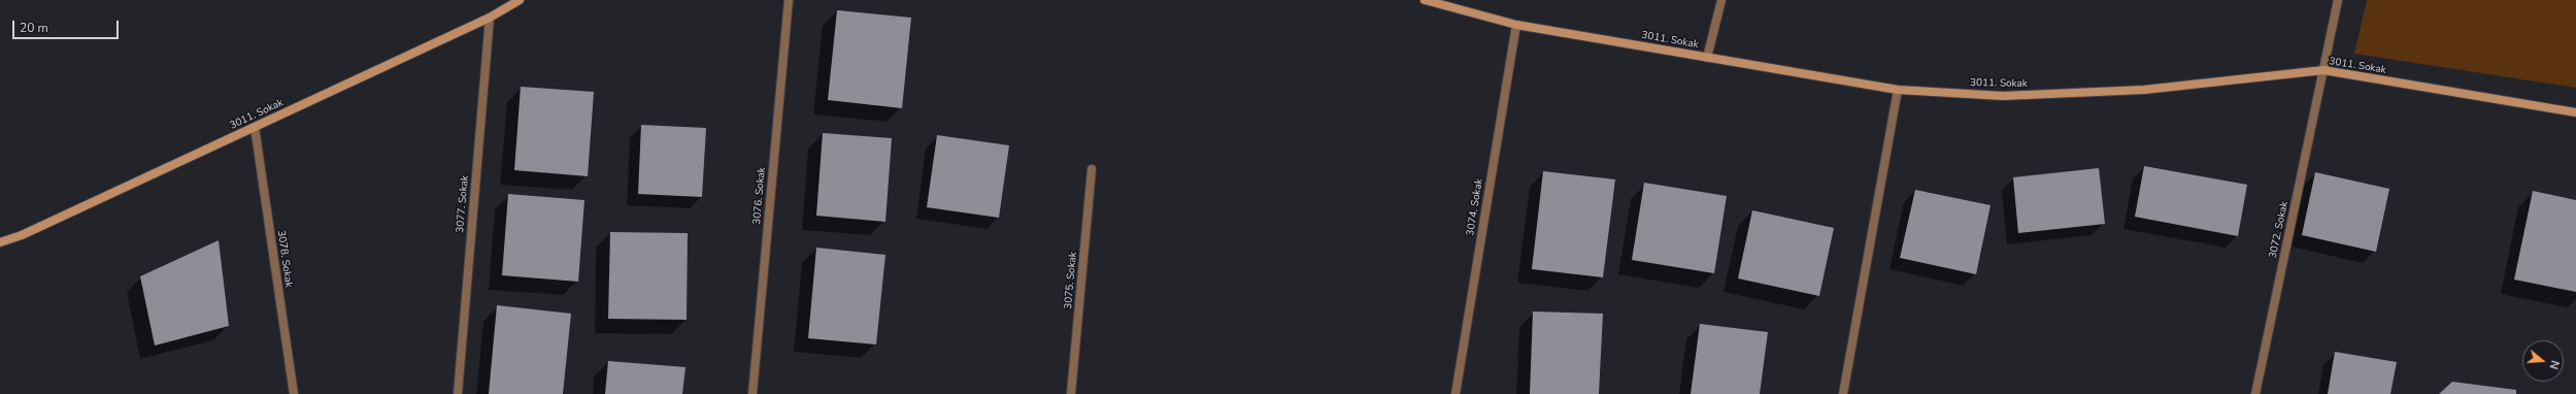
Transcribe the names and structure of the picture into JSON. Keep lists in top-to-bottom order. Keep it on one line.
{"streets":{"street":["3011. Sokak","3076. Sokak","3077. Sokak","3074. Sokak","3072. Sokak","3078. Sokak","3075. Sokak"]},"crossings":[["3011. Sokak","3077. Sokak"],["3011. Sokak","3074. Sokak"],["3011. Sokak","3072. Sokak"],["3011. Sokak","3078. Sokak"]],"scale_bar":"20 m","north":"right"}
